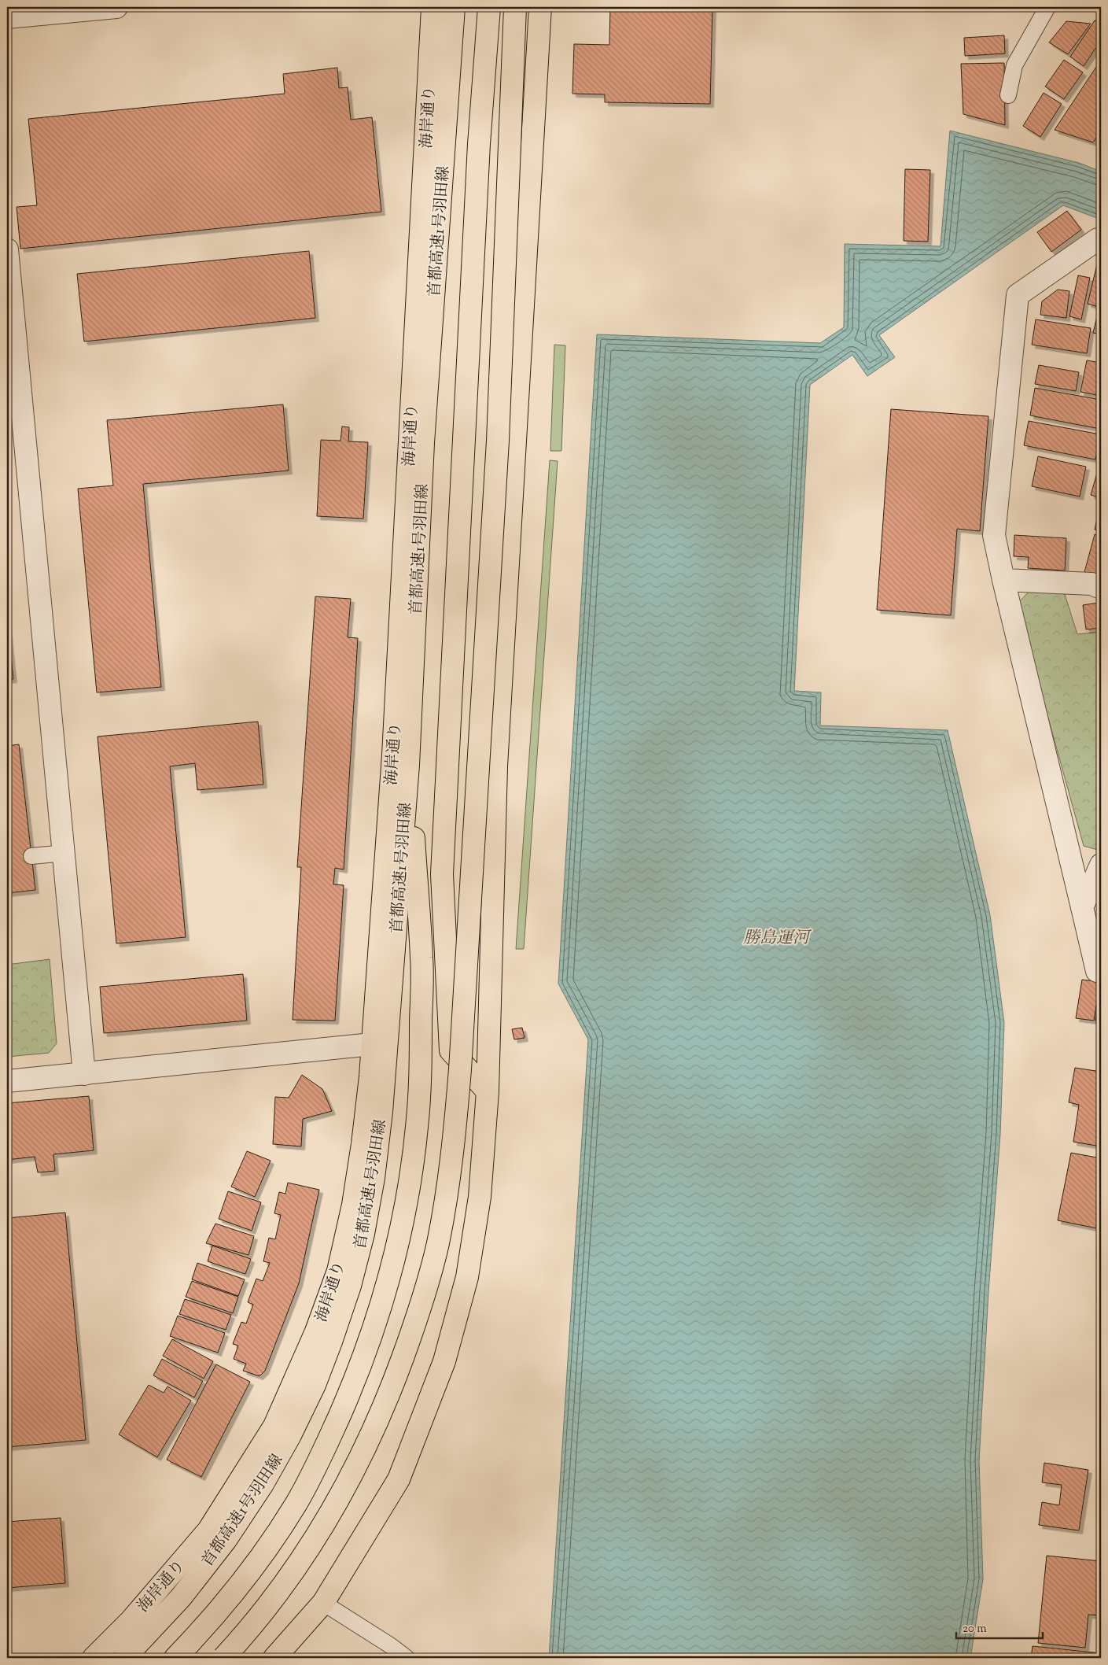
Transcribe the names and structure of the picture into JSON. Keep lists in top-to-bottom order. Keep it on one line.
{"streets":{"main road":["海岸通り","首都高速1号羽田線"]},"water":["勝島運河"],"scale_bar":"20 m"}
